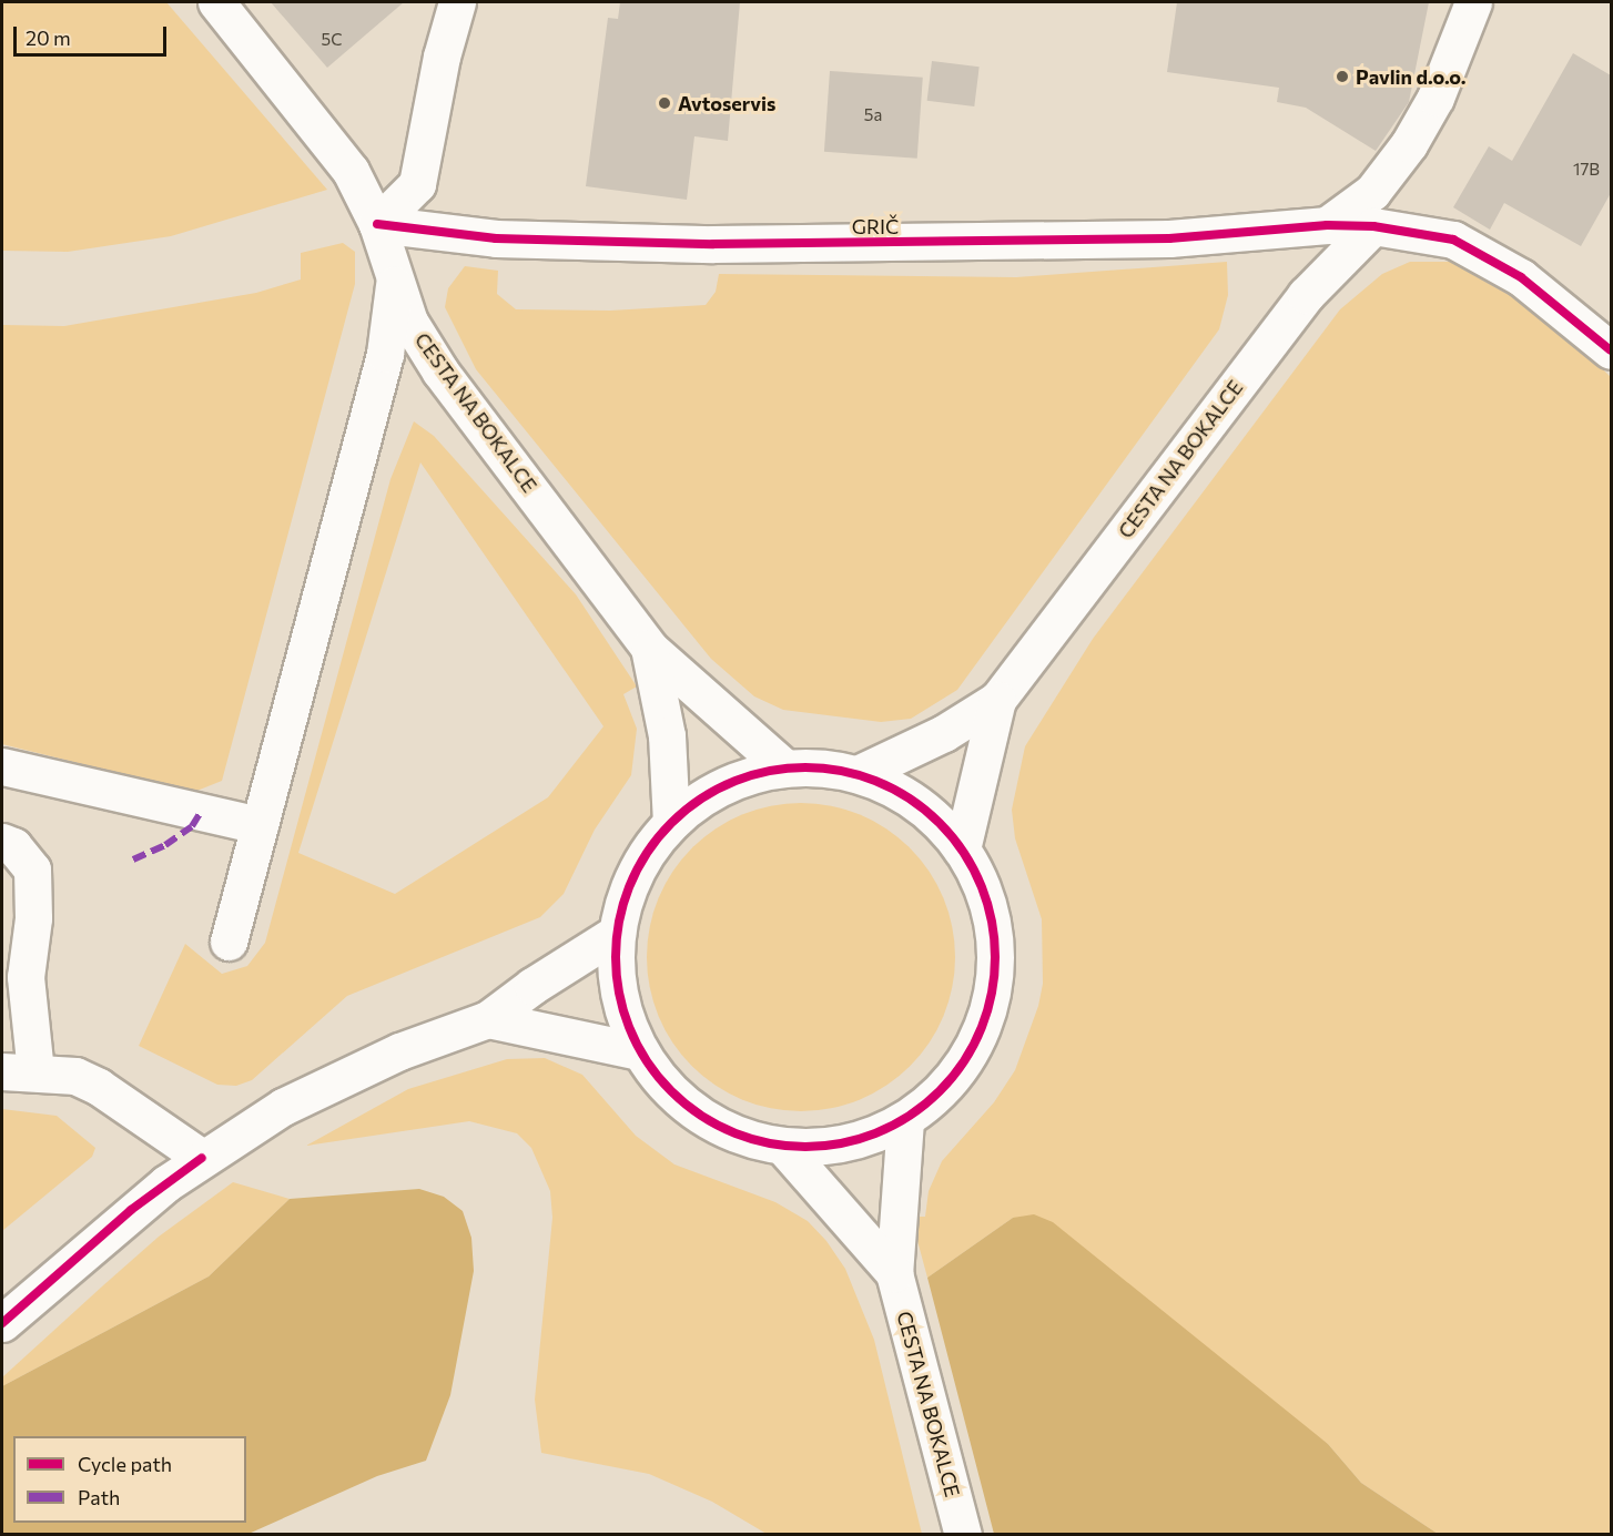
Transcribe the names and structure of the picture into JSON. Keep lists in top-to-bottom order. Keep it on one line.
{"streets":{"street":["GRIČ","CESTA NA BOKALCE"]},"crossings":[["GRIČ","CESTA NA BOKALCE"]],"places":["Pavlin d.o.o.","Avtoservis"],"house_numbers":["5C","5a","17B"],"legend":["Cycle path","Path"],"scale_bar":"20 m"}
